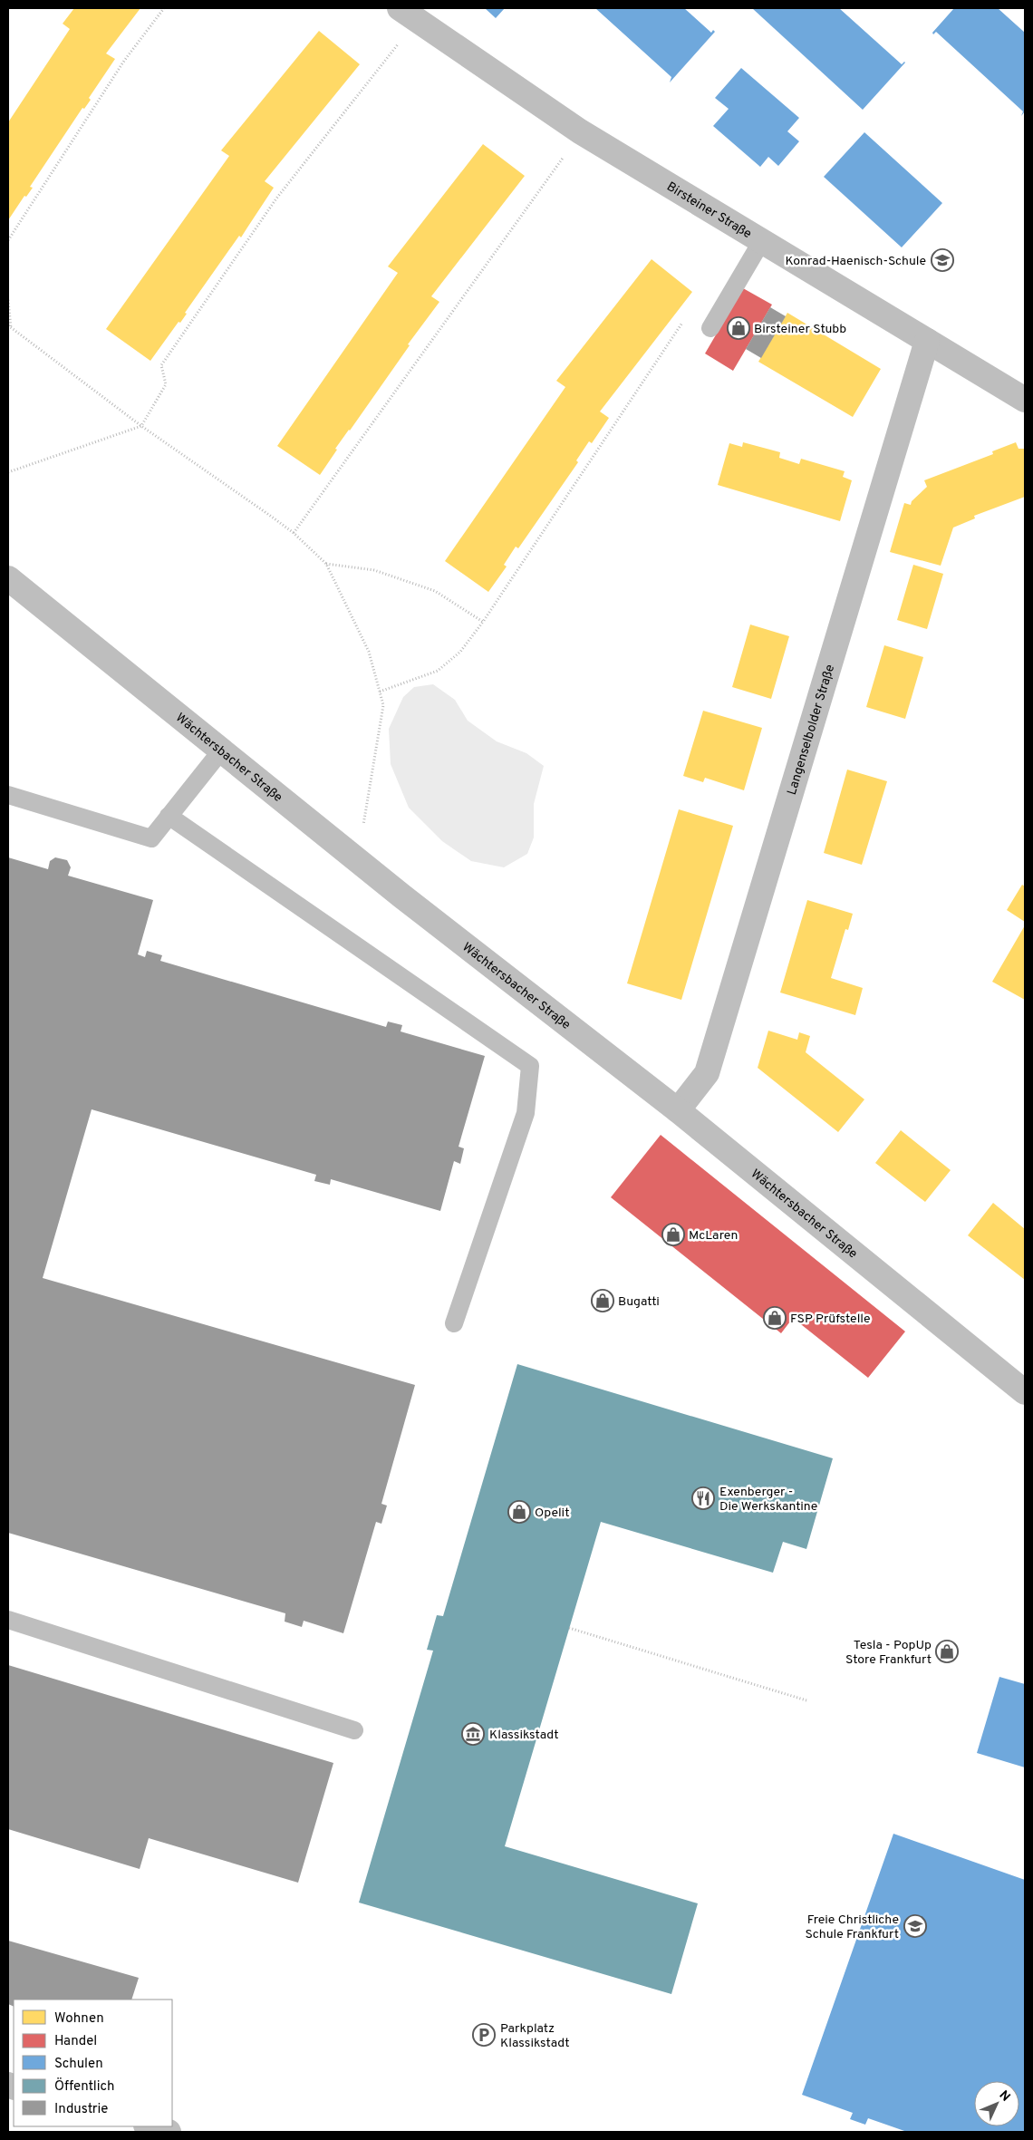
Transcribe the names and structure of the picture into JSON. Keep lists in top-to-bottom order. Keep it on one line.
{"streets":{"street":["Birsteiner Straße","Langenselbolder Straße","Wächtersbacher Straße"]},"crossings":[["Birsteiner Straße","Langenselbolder Straße"],["Langenselbolder Straße","Wächtersbacher Straße"]],"places":{"school or university":["Konrad-Haenisch-Schule","Freie Christliche Schule Frankfurt"],"shop":["Birsteiner Stubb","McLaren","Bugatti","FSP Prüfstelle","Opelit","Tesla - PopUp Store Frankfurt"],"restaurant":["Exenberger - Die Werkskantine"],"museum":["Klassikstadt"],"parking":["Parkplatz Klassikstadt"]},"legend":["Wohnen","Handel","Schulen","Öffentlich","Industrie"],"north":"top right"}
